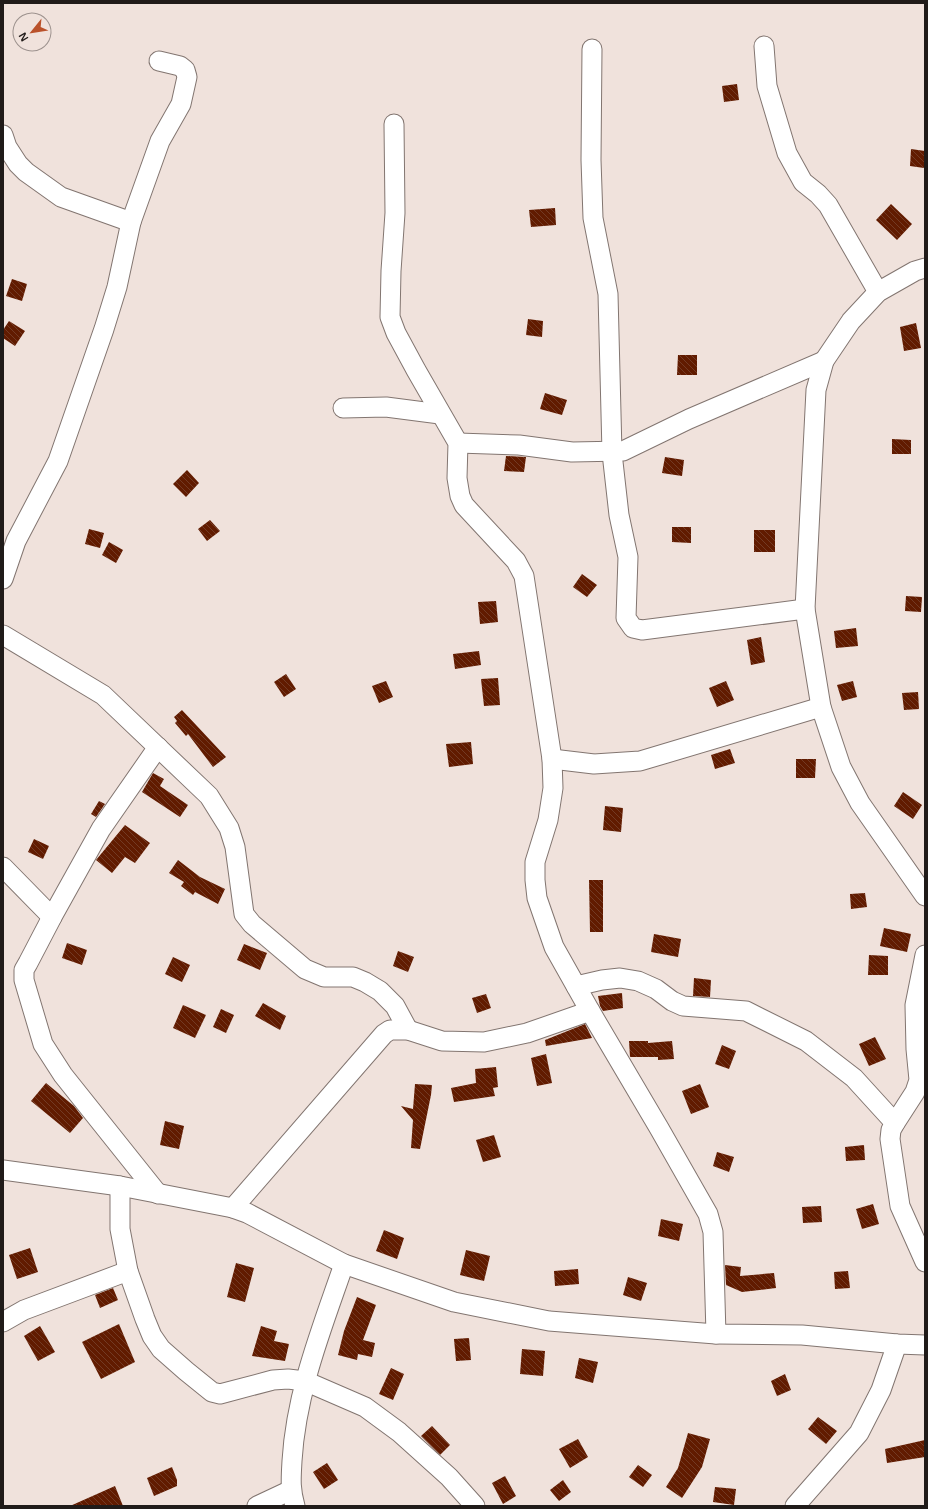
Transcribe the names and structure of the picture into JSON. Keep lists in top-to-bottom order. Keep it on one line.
{"north":"bottom left"}
